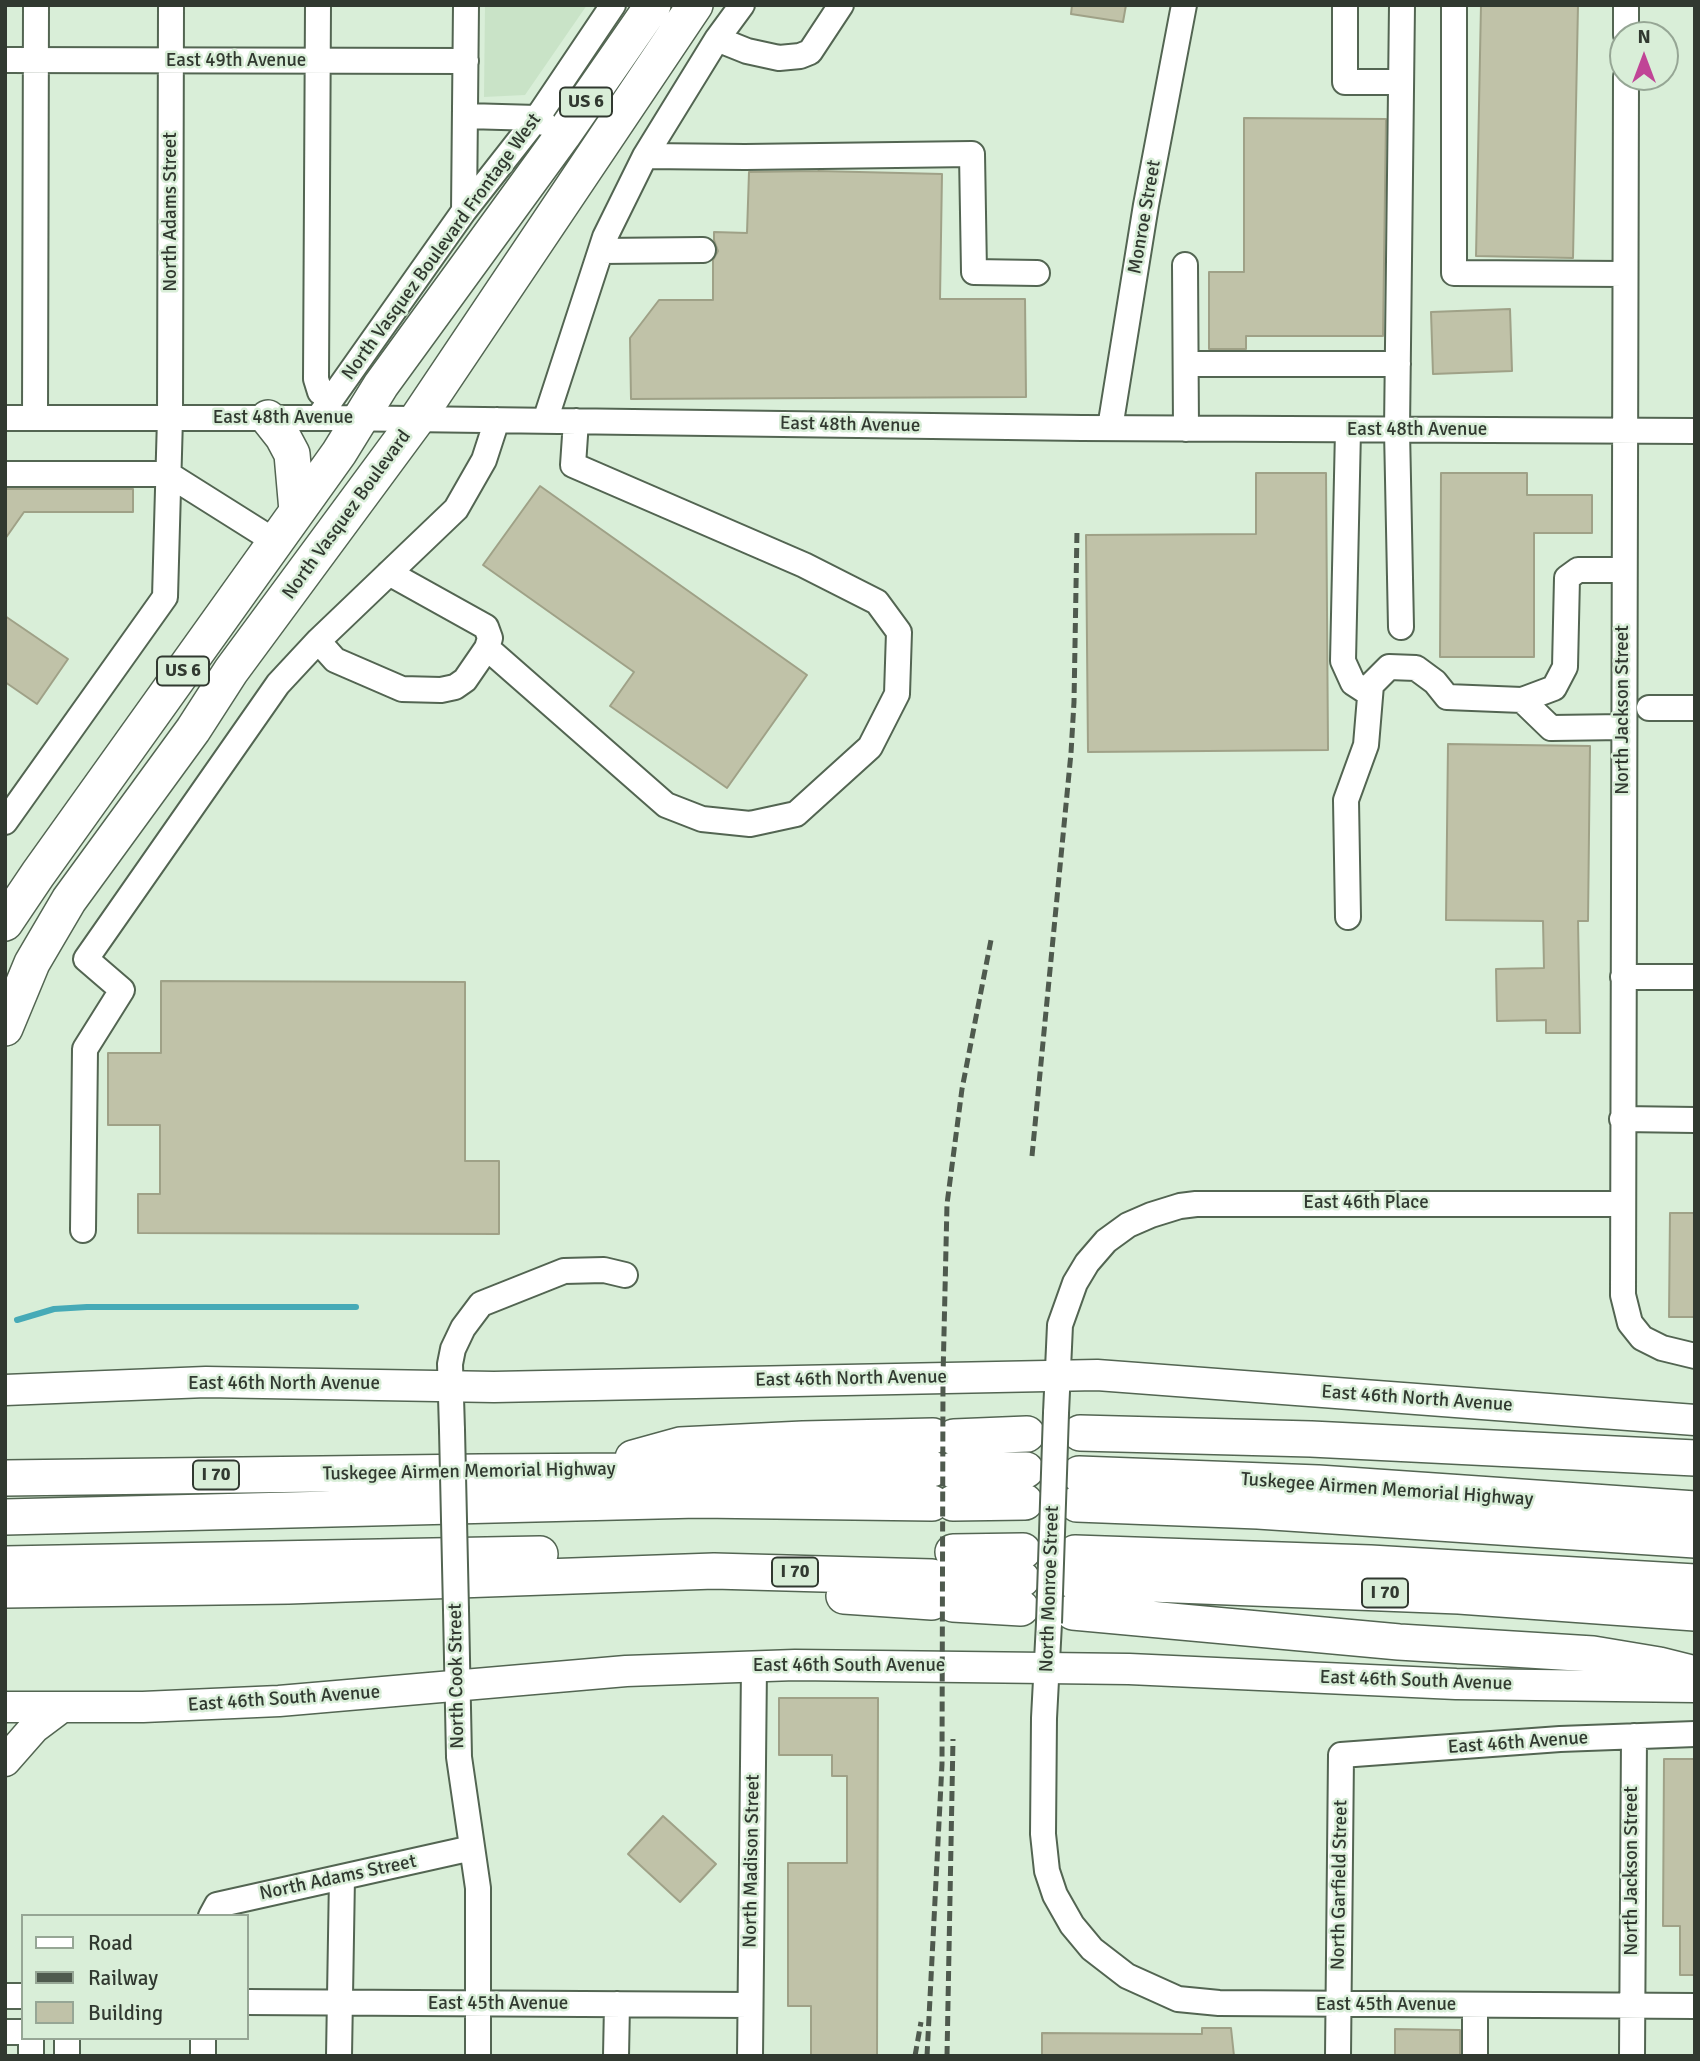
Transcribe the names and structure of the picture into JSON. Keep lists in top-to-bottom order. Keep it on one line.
{"streets":{"highway":["US 6","North Vasquez Boulevard","Tuskegee Airmen Memorial Highway","I 70"],"main road":["East 46th North Avenue","East 46th South Avenue"],"street":["East 49th Avenue","North Adams Street","Monroe Street","North Vasquez Boulevard Frontage West","East 48th Avenue","North Jackson Street","East 46th Place","North Monroe Street","North Cook Street","East 46th Avenue","North Madison Street","North Garfield Street","East 45th Avenue"]},"crossings":[["East 49th Avenue","North Adams Street"],["US 6","North Vasquez Boulevard Frontage West"],["US 6","East 48th Avenue"],["North Adams Street","East 48th Avenue"],["North Adams Street","North Cook Street"],["Monroe Street","East 48th Avenue"],["North Vasquez Boulevard Frontage West","East 48th Avenue"],["East 48th Avenue","North Vasquez Boulevard"],["East 48th Avenue","North Jackson Street"],["North Jackson Street","East 46th Place"],["North Jackson Street","East 46th Avenue"],["North Jackson Street","East 45th Avenue"],["East 46th Place","North Monroe Street"],["East 46th North Avenue","North Monroe Street"],["East 46th North Avenue","North Cook Street"],["I 70","North Monroe Street"],["North Monroe Street","East 46th South Avenue"],["North Monroe Street","East 45th Avenue"],["East 46th South Avenue","North Cook Street"],["East 46th South Avenue","North Madison Street"],["North Cook Street","East 45th Avenue"],["East 46th Avenue","North Garfield Street"],["North Madison Street","East 45th Avenue"],["North Garfield Street","East 45th Avenue"]],"legend":["Road","Railway","Building"],"north":"top"}
